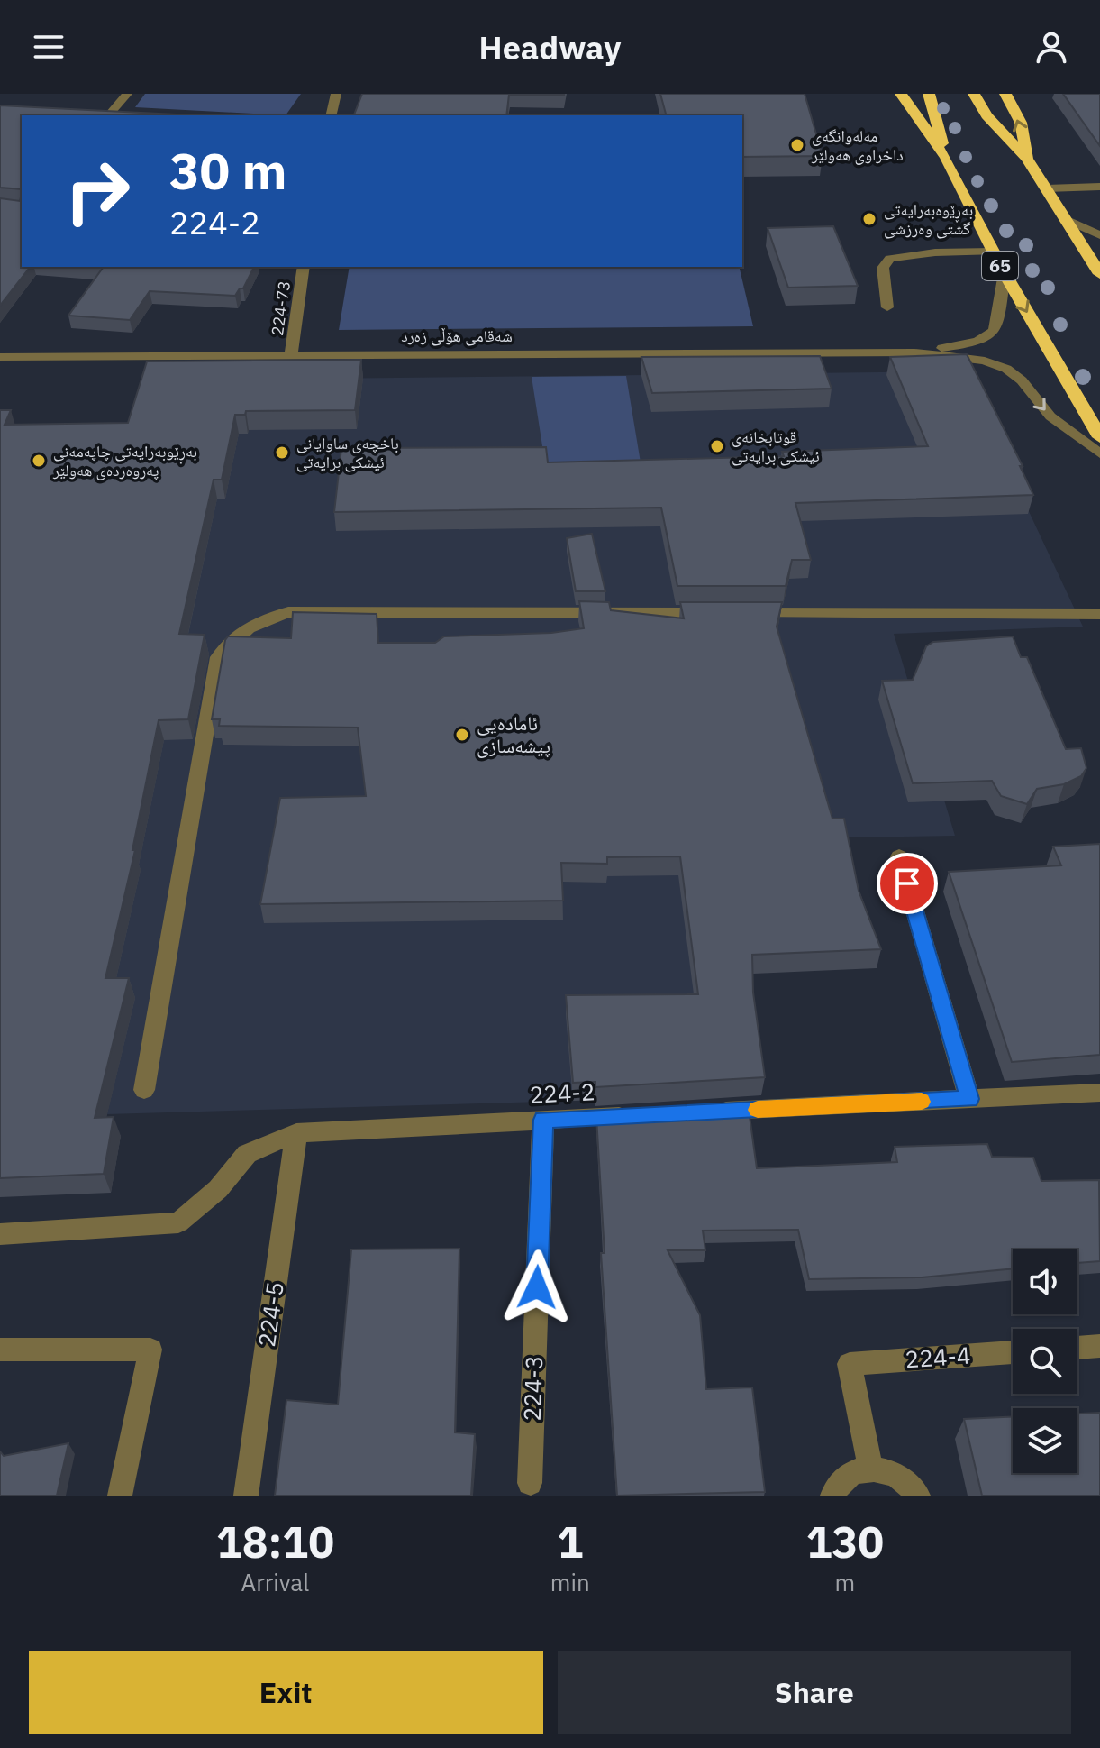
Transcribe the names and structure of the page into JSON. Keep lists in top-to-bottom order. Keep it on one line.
{"streets":{"highway":["65"],"street":["224-73","شەقامی هۆڵی زەرد","224-2","224-5","224-4","224-3"]},"crossings":[["65","شەقامی هۆڵی زەرد"],["224-73","شەقامی هۆڵی زەرد"],["224-2","224-5"],["224-2","224-3"]],"places":["مەلەوانگەی داخراوی هەولێر","بەڕێوەبەرایەتی گشتی وەرزشی","قوتابخانەی ئیشکی برایەتی","باخچەی ساوایانی ئیشکی برایەتی","بەڕێوبەرایەتی چاپەمەنی پەروەردەی هەولێر","ئامادەیی پیشەسازی"],"page":{"header":"Headway","turn":["30 m","224-2"],"eta":["18:10","Arrival","1","min","130","m"],"buttons":["Exit","Share"]}}
